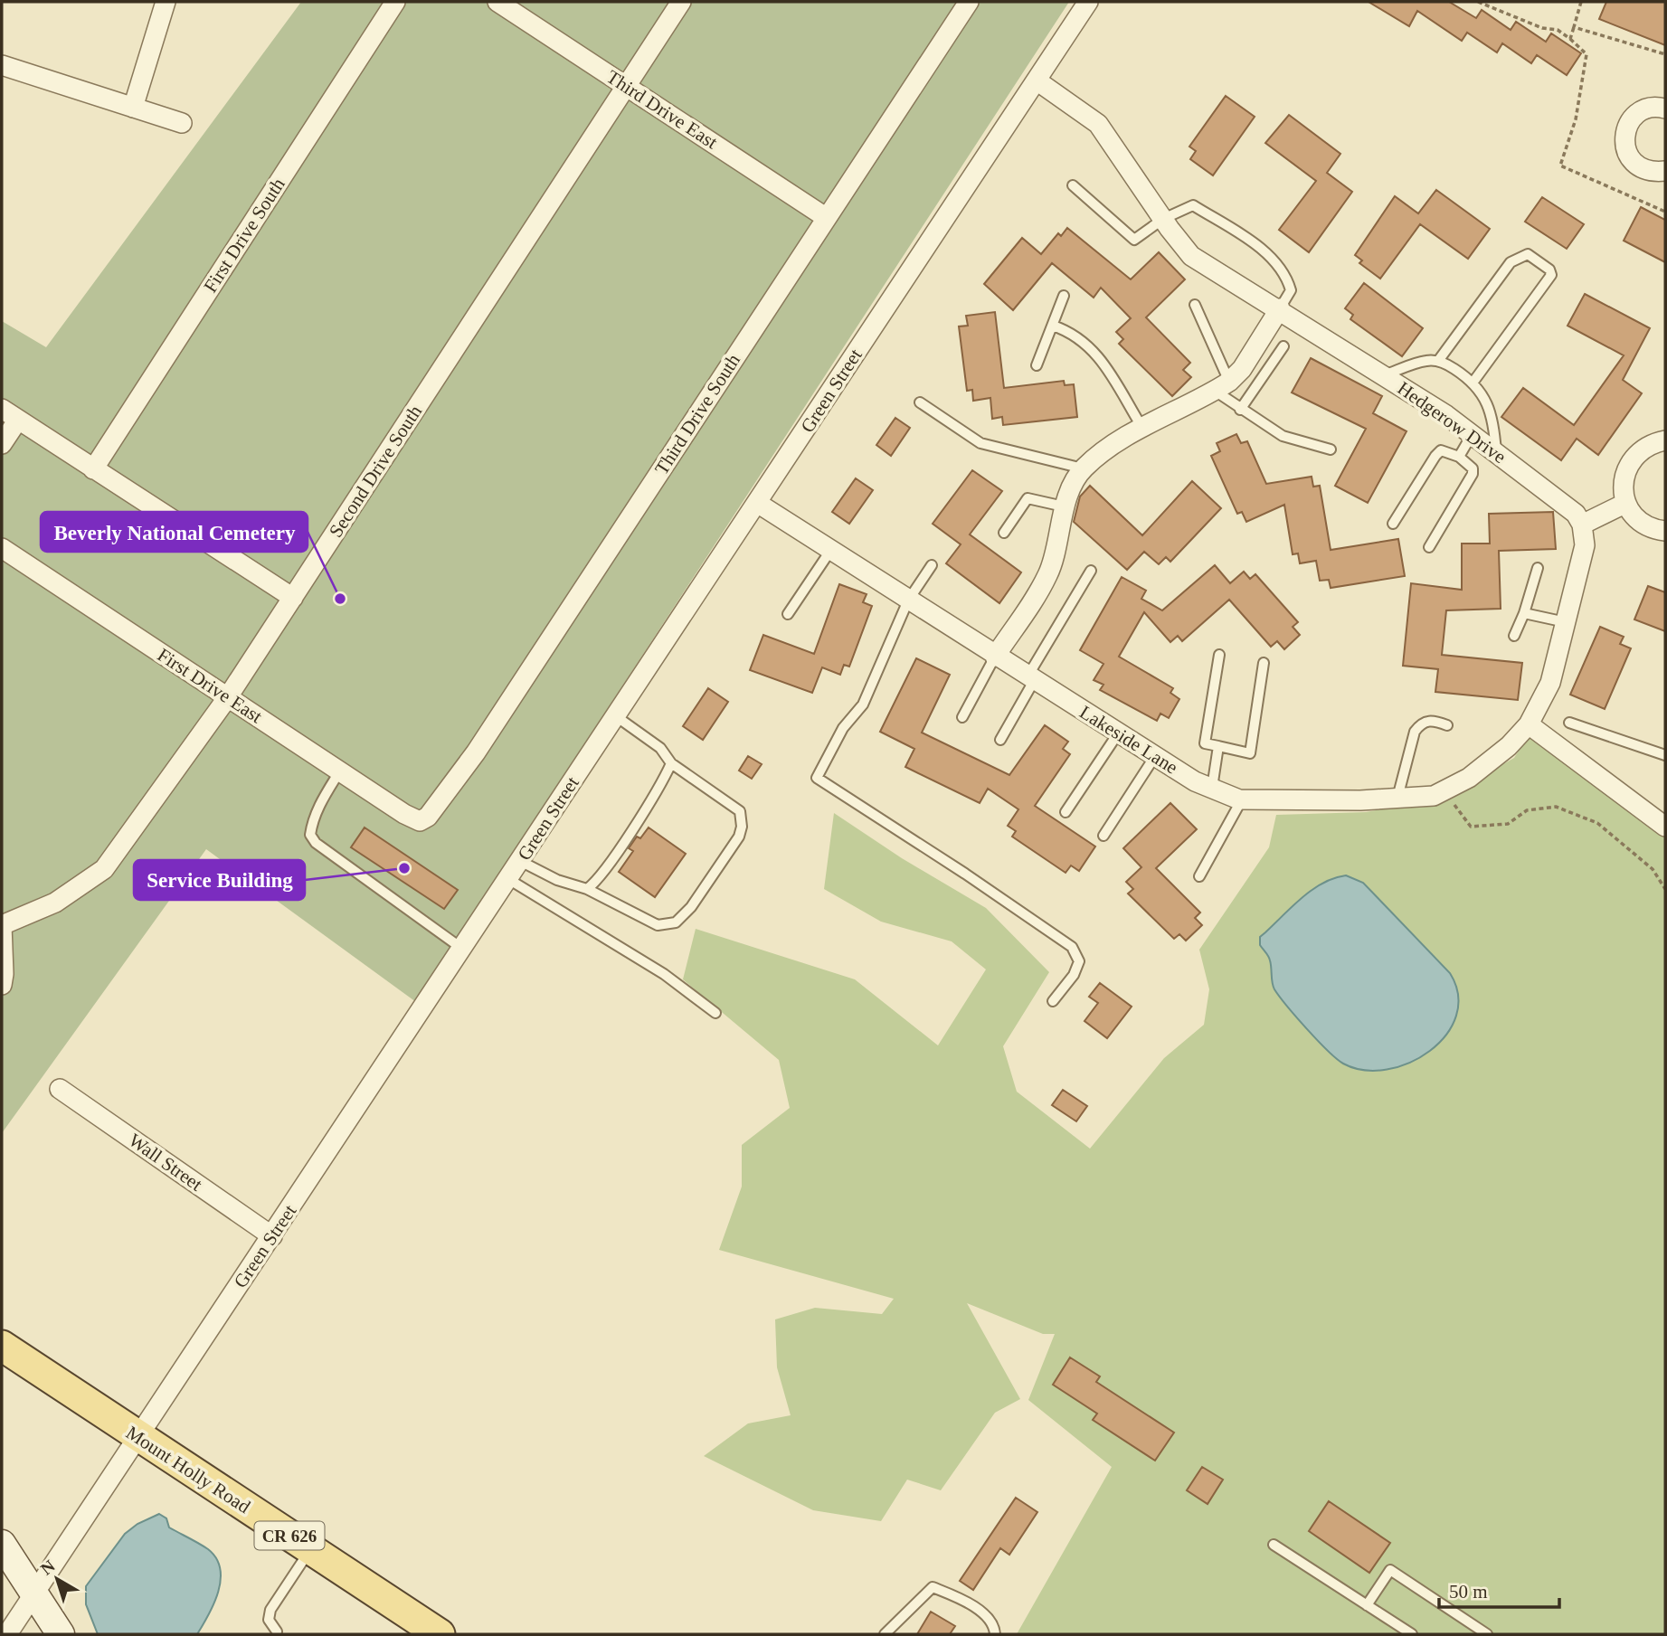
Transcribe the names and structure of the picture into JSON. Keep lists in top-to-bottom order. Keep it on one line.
{"streets":{"main road":["Mount Holly Road","CR 626"],"street":["Third Drive East","First Drive South","Green Street","Third Drive South","Hedgerow Drive","Second Drive South","First Drive East","Lakeside Lane","Wall Street"]},"crossings":[["Third Drive East","Third Drive South"],["Third Drive East","Second Drive South"],["Green Street","Hedgerow Drive"],["Green Street","Lakeside Lane"],["Green Street","Wall Street"],["Green Street","Mount Holly Road"],["Third Drive South","First Drive East"],["Second Drive South","First Drive East"]],"places":["Beverly National Cemetery","Service Building"],"scale_bar":"50 m","north":"top left"}
